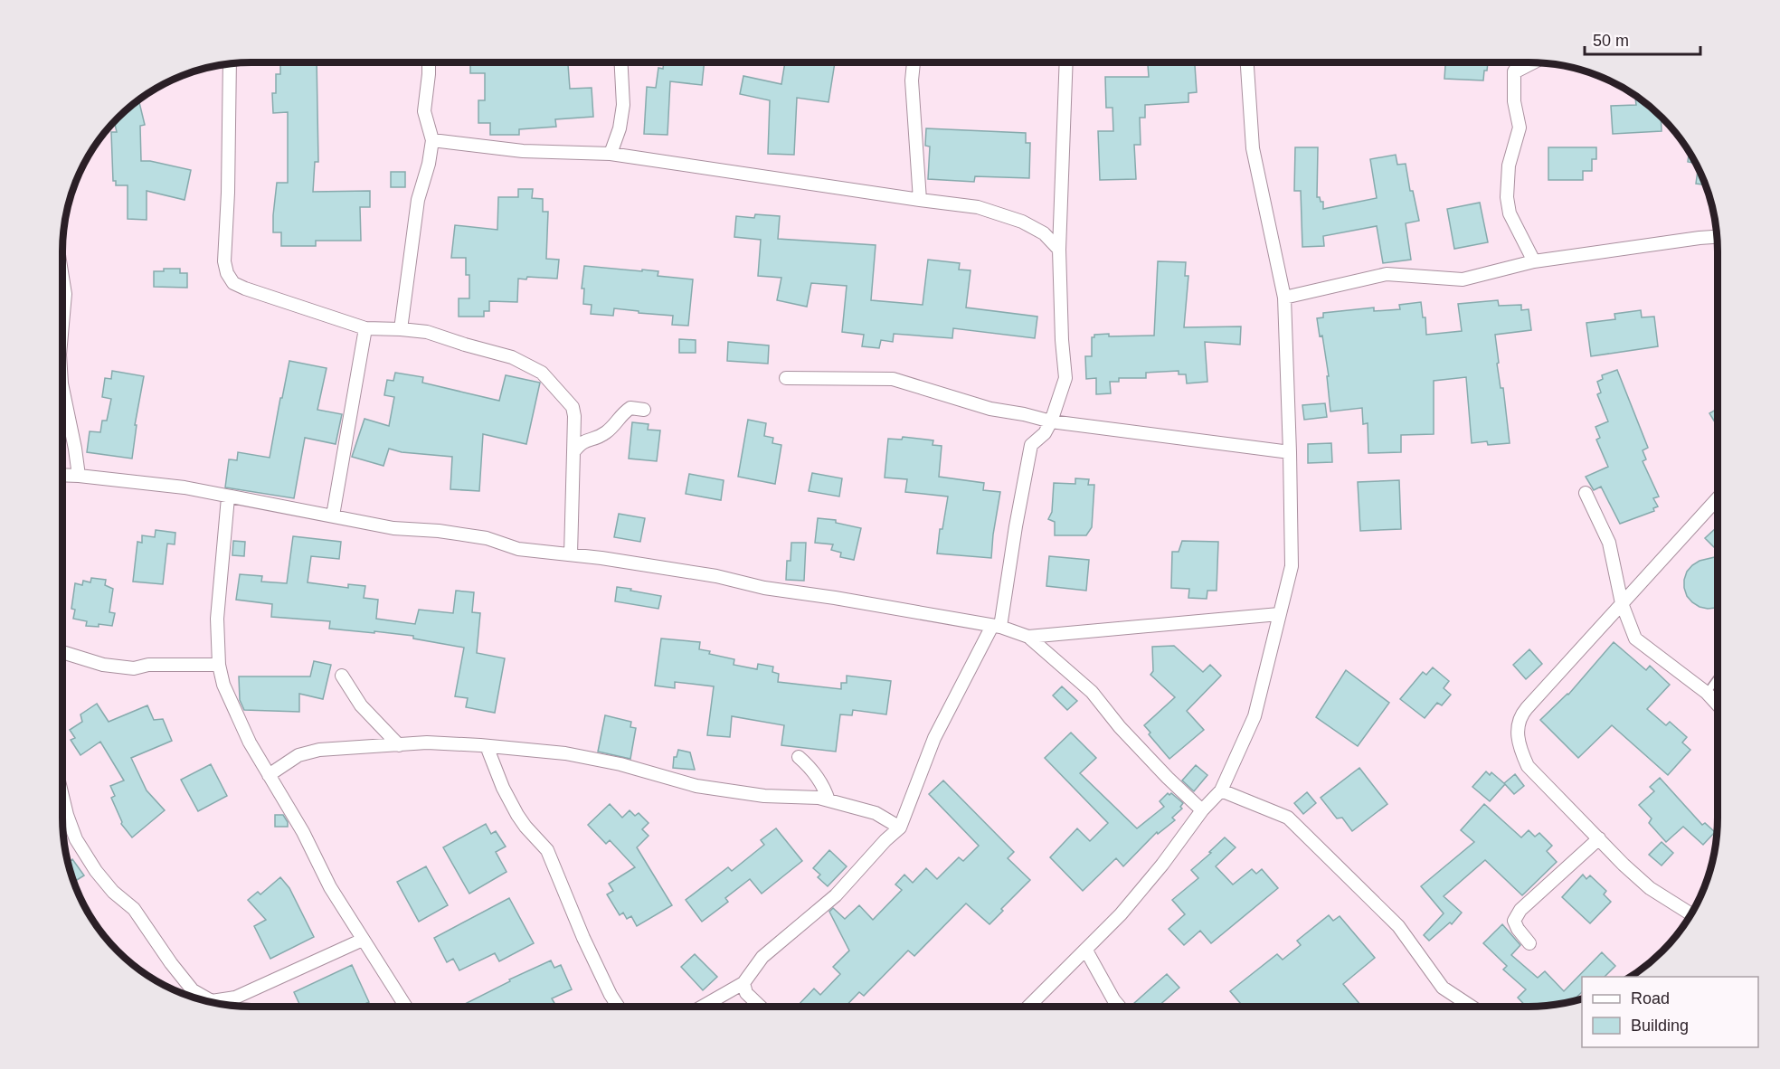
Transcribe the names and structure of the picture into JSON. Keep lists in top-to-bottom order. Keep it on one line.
{"legend":["Road","Building"],"scale_bar":"50 m"}
